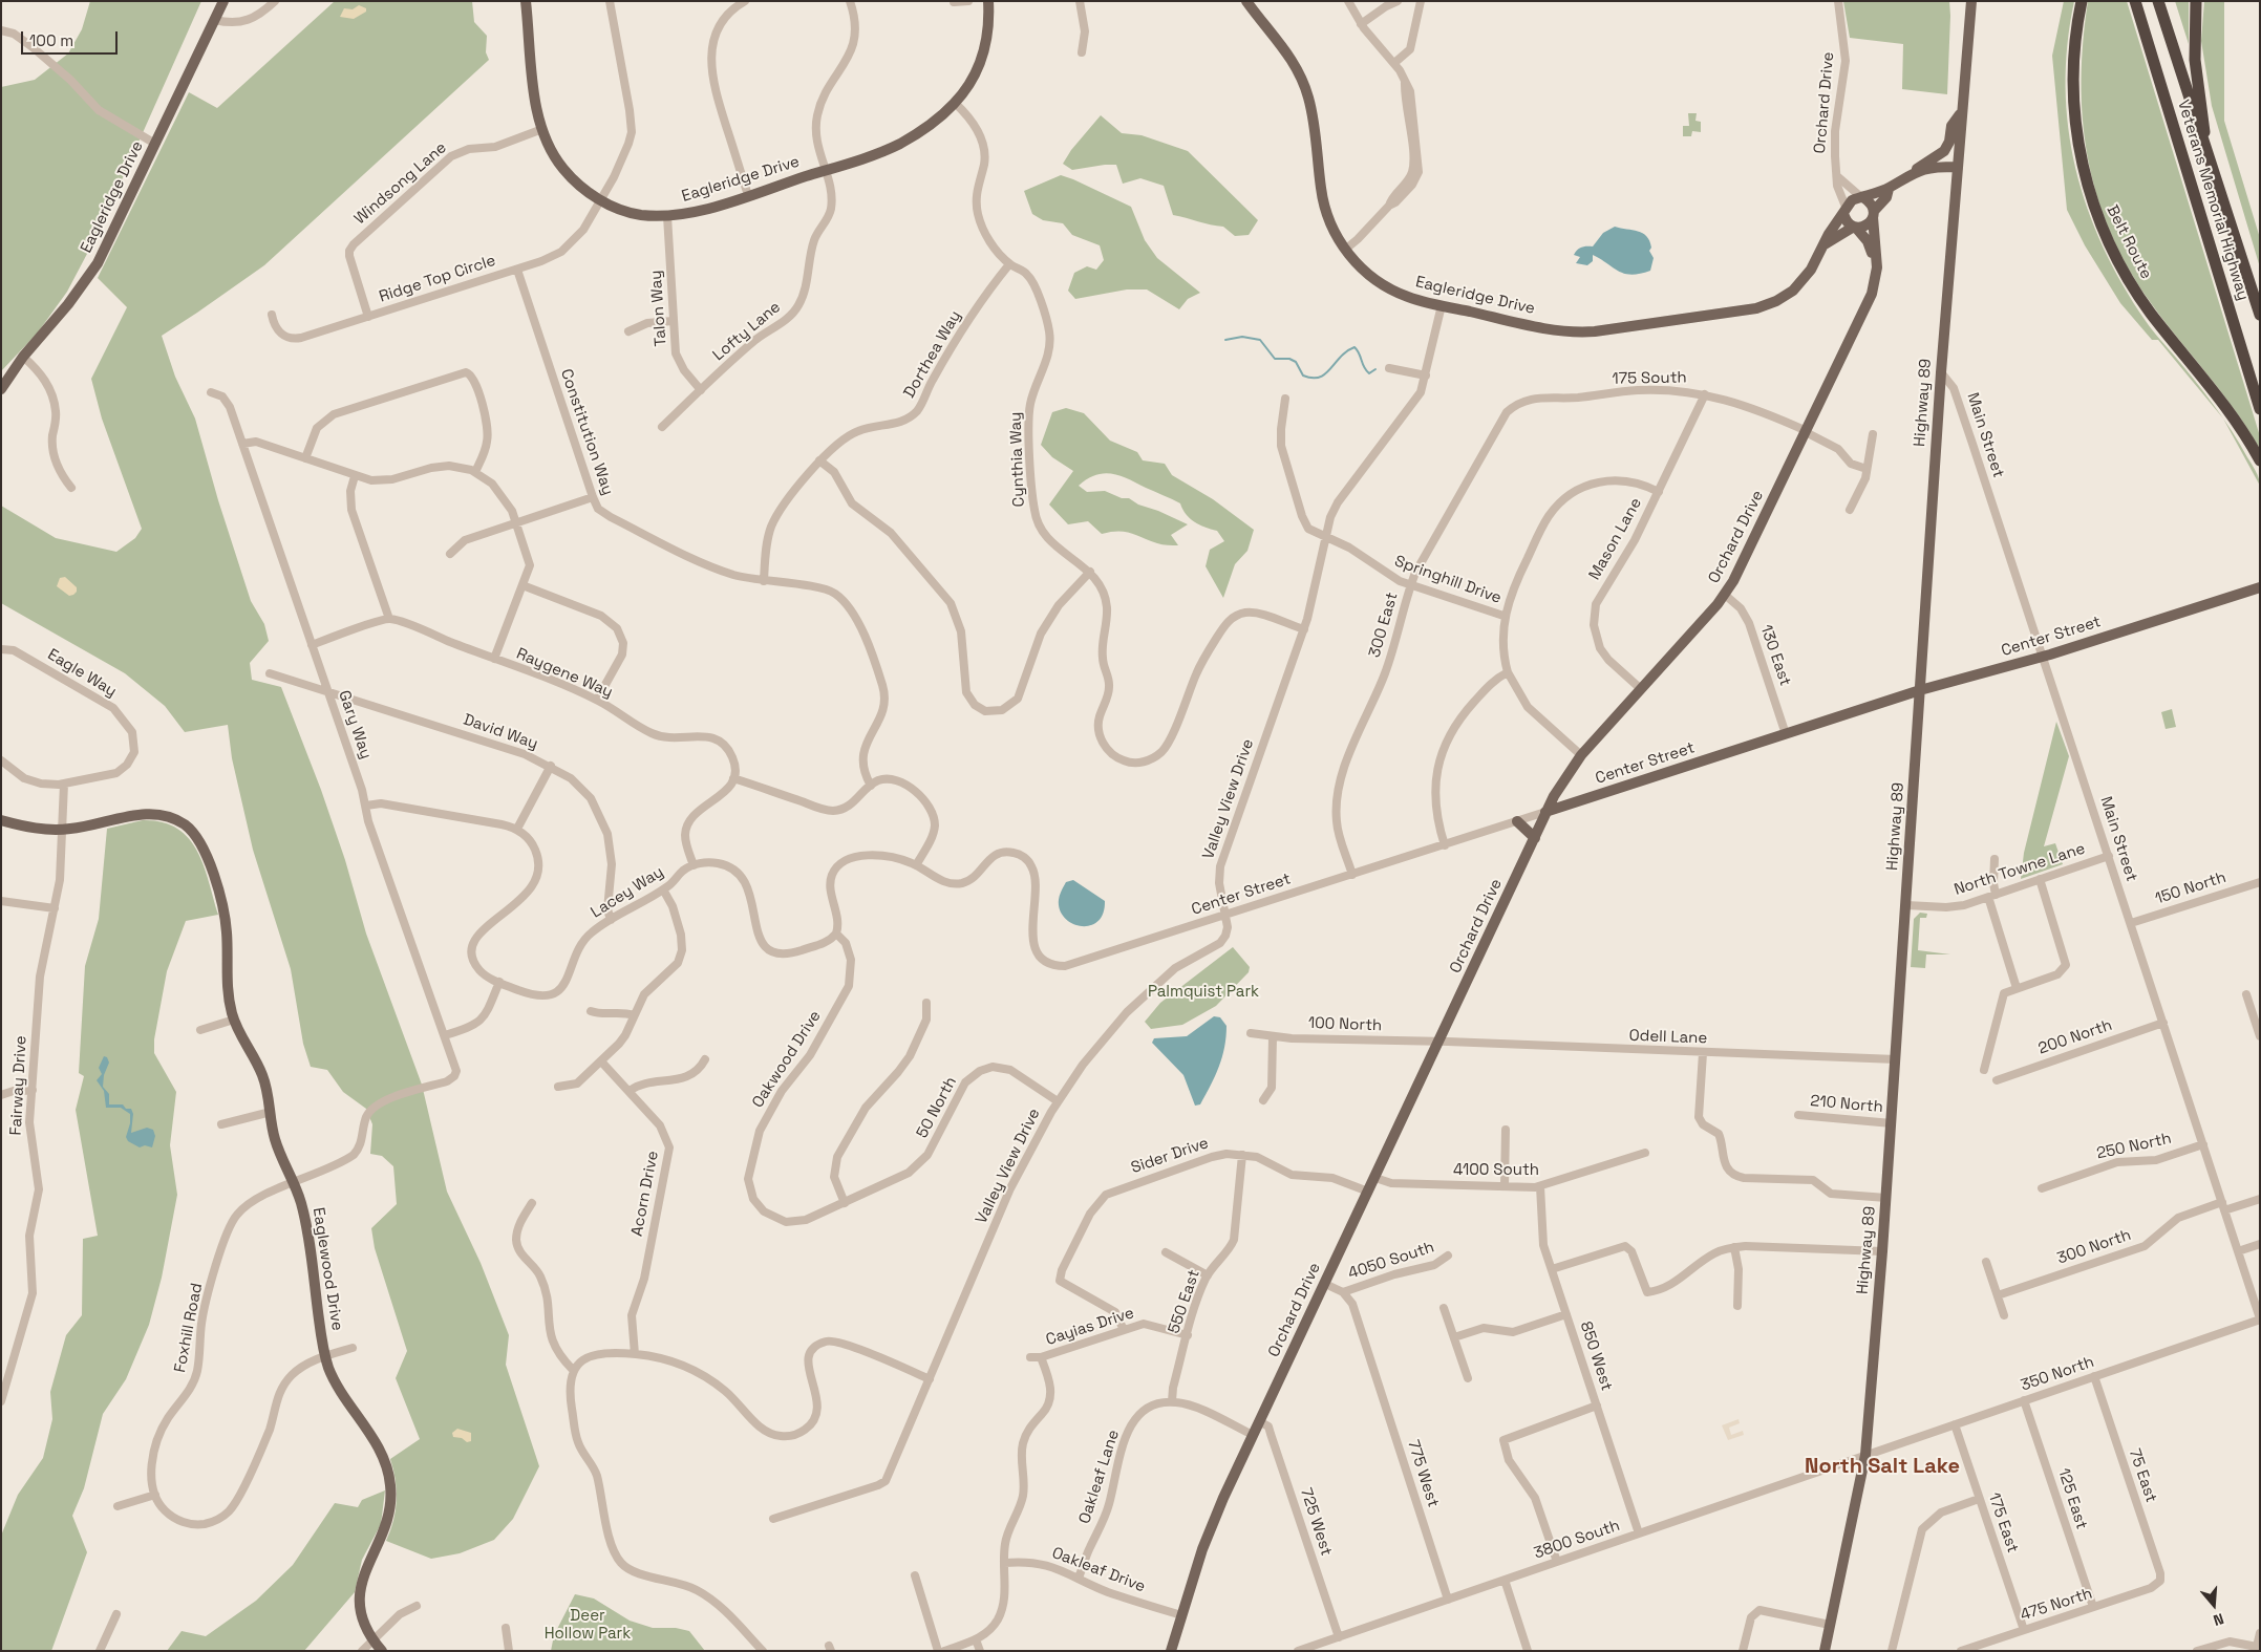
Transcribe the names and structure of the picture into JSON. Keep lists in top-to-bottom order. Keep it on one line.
{"streets":{"highway":["Veterans Memorial Highway","Belt Route"],"main road":["Orchard Drive","Eagleridge Drive","Highway 89","Center Street","Eaglewood Drive"],"street":["Windsong Lane","Ridge Top Circle","Talon Way","Lofty Lane","Dorthea Way","175 South","Constitution Way","Main Street","Cynthia Way","Mason Lane","Springhill Drive","300 East","130 East","Eagle Way","Raygene Way","Gary Way","David Way","Valley View Drive","North Towne Lane","150 North","Lacey Way","100 North","Odell Lane","200 North","Oakwood Drive","Fairway Drive","210 North","50 North","250 North","Sider Drive","4100 South","Acorn Drive","300 North","4050 South","550 East","Cayias Drive","Foxhill Road","850 West","350 North","775 West","75 East","Oakleaf Lane","125 East","725 West","175 East","3800 South","Oakleaf Drive","475 North"]},"crossings":[["Orchard Drive","Eagleridge Drive"],["Orchard Drive","175 South"],["Orchard Drive","Mason Lane"],["Orchard Drive","Center Street"],["Orchard Drive","130 East"],["Orchard Drive","100 North"],["Orchard Drive","Odell Lane"],["Orchard Drive","Sider Drive"],["Orchard Drive","4100 South"],["Orchard Drive","725 West"],["Orchard Drive","Oakleaf Drive"],["Eagleridge Drive","Windsong Lane"],["Eagleridge Drive","Ridge Top Circle"],["Eagleridge Drive","Talon Way"],["Eagleridge Drive","Lofty Lane"],["Eagleridge Drive","Cynthia Way"],["Eagleridge Drive","Valley View Drive"],["Windsong Lane","Ridge Top Circle"],["Ridge Top Circle","Constitution Way"],["Talon Way","Lofty Lane"],["Dorthea Way","Constitution Way"],["Dorthea Way","Cynthia Way"],["175 South","Mason Lane"],["175 South","300 East"],["Highway 89","Main Street"],["Highway 89","Center Street"],["Highway 89","North Towne Lane"],["Highway 89","Odell Lane"],["Highway 89","210 North"],["Highway 89","350 North"],["Highway 89","3800 South"],["Main Street","Center Street"],["Main Street","North Towne Lane"],["Main Street","150 North"],["Main Street","200 North"],["Main Street","250 North"],["Main Street","300 North"],["Main Street","350 North"],["Cynthia Way","Valley View Drive"],["Springhill Drive","300 East"],["Springhill Drive","Valley View Drive"],["300 East","Center Street"],["Center Street","130 East"],["Center Street","Valley View Drive"],["Gary Way","David Way"],["Gary Way","Foxhill Road"],["David Way","Lacey Way"],["Valley View Drive","50 North"],["100 North","Odell Lane"],["Oakwood Drive","50 North"],["Fairway Drive","Eaglewood Drive"],["Sider Drive","550 East"],["Sider Drive","Cayias Drive"],["4100 South","850 West"],["4050 South","775 West"],["Eaglewood Drive","Foxhill Road"],["550 East","Cayias Drive"],["550 East","Oakleaf Lane"],["850 West","3800 South"],["350 North","75 East"],["350 North","125 East"],["350 North","175 East"],["350 North","3800 South"],["775 West","3800 South"],["75 East","475 North"],["Oakleaf Lane","Oakleaf Drive"],["125 East","475 North"],["725 West","3800 South"],["175 East","475 North"]],"districts":["North Salt Lake"],"parks":["Palmquist Park","Deer Hollow Park"],"scale_bar":"100 m","north":"bottom"}
